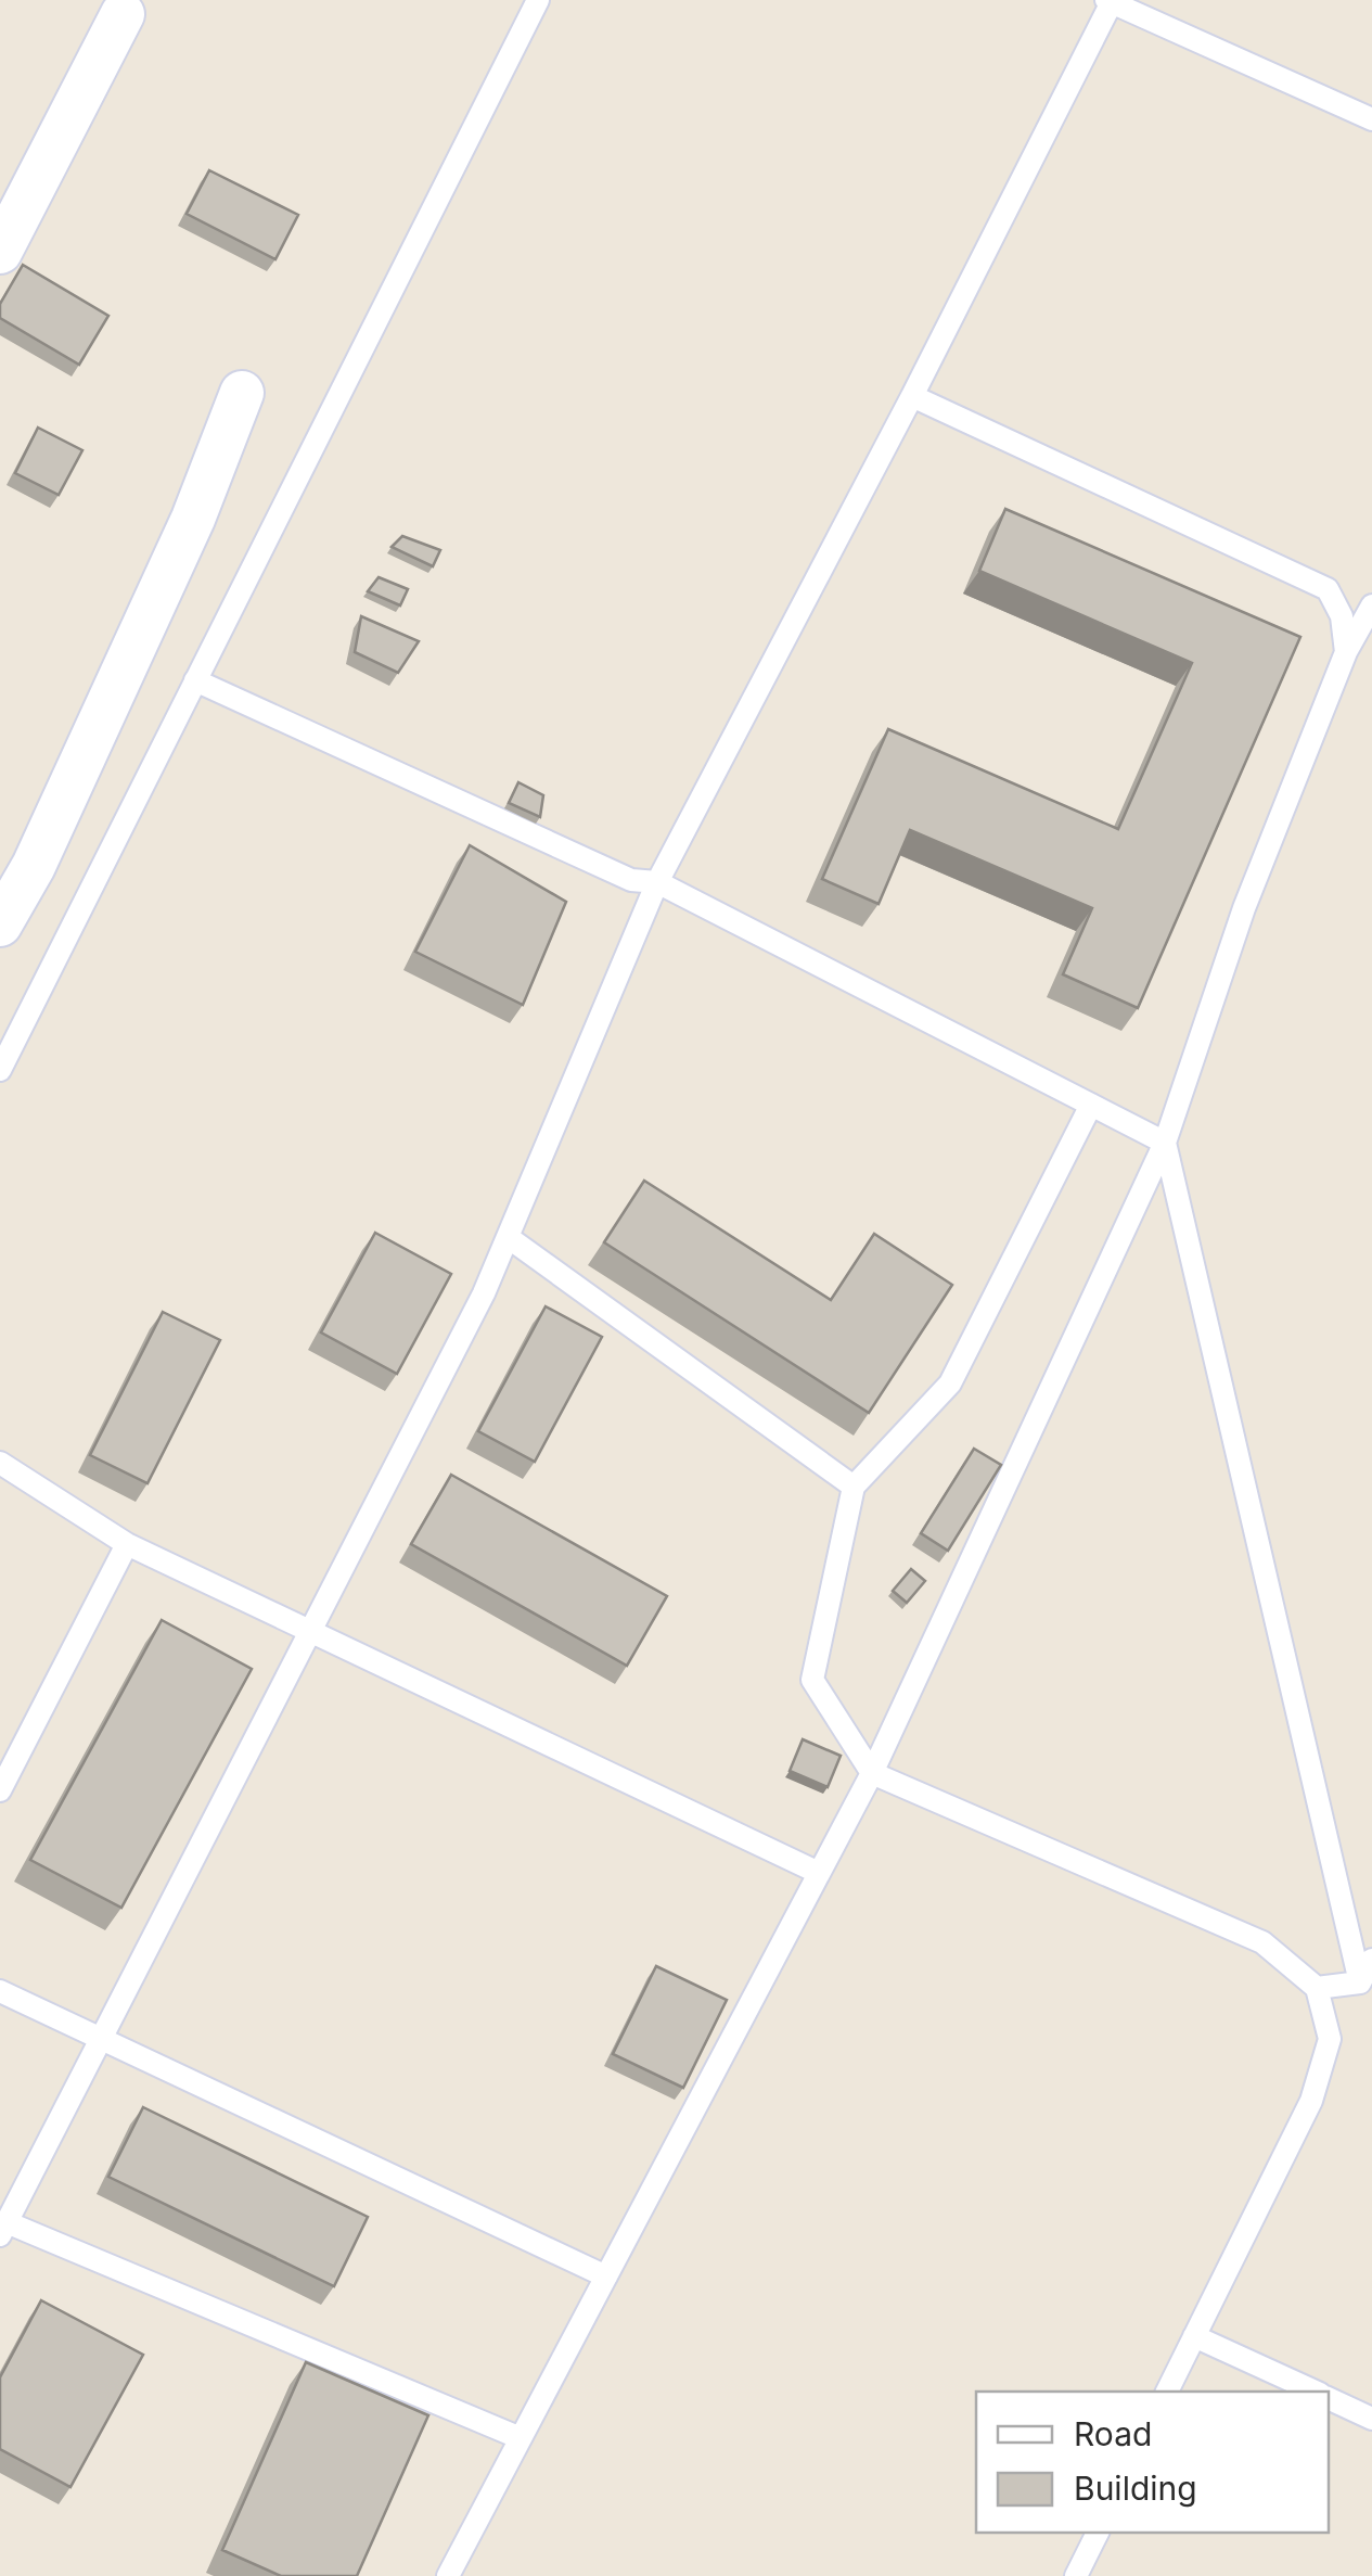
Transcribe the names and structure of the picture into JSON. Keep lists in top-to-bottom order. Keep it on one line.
{"legend":["Road","Building"]}
